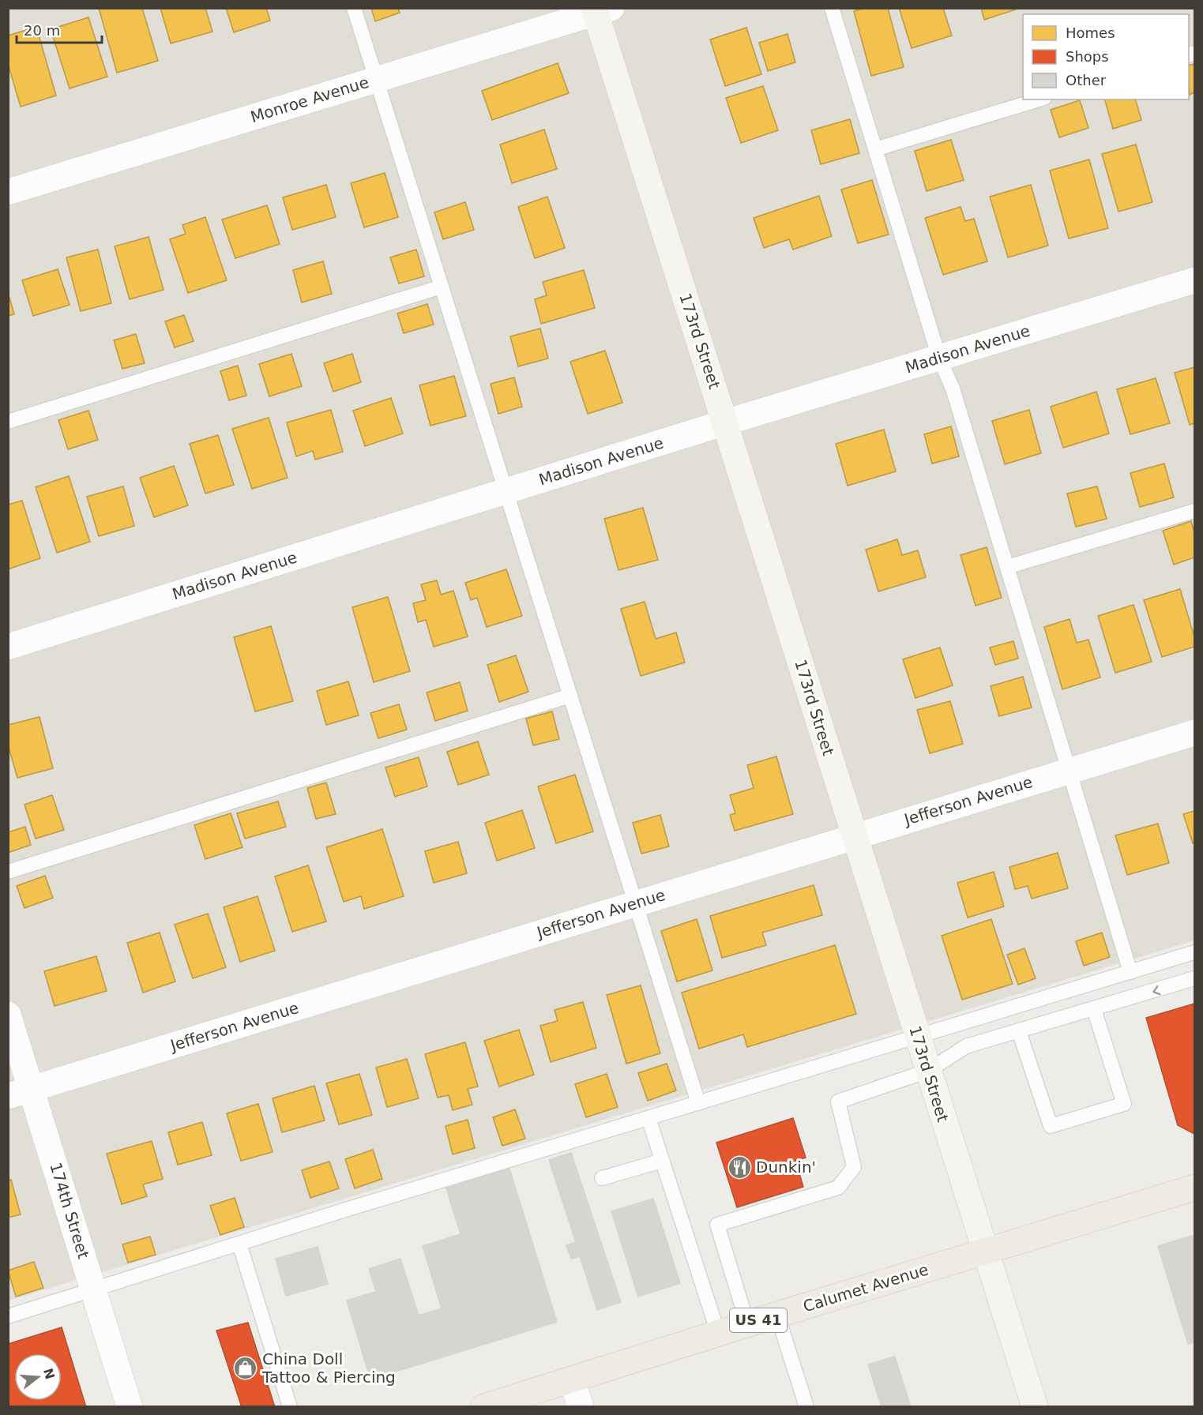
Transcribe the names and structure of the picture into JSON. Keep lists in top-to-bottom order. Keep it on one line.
{"streets":{"main road":["Calumet Avenue","US 41"],"street":["Monroe Avenue","173rd Street","Madison Avenue","Jefferson Avenue","174th Street"]},"crossings":[["Monroe Avenue","173rd Street"],["173rd Street","Madison Avenue"],["173rd Street","Jefferson Avenue"],["173rd Street","Calumet Avenue"],["Jefferson Avenue","174th Street"]],"places":{"restaurant":["Dunkin'"],"shop":["China Doll Tattoo & Piercing"]},"legend":["Homes","Shops","Other"],"scale_bar":"20 m","north":"right"}
